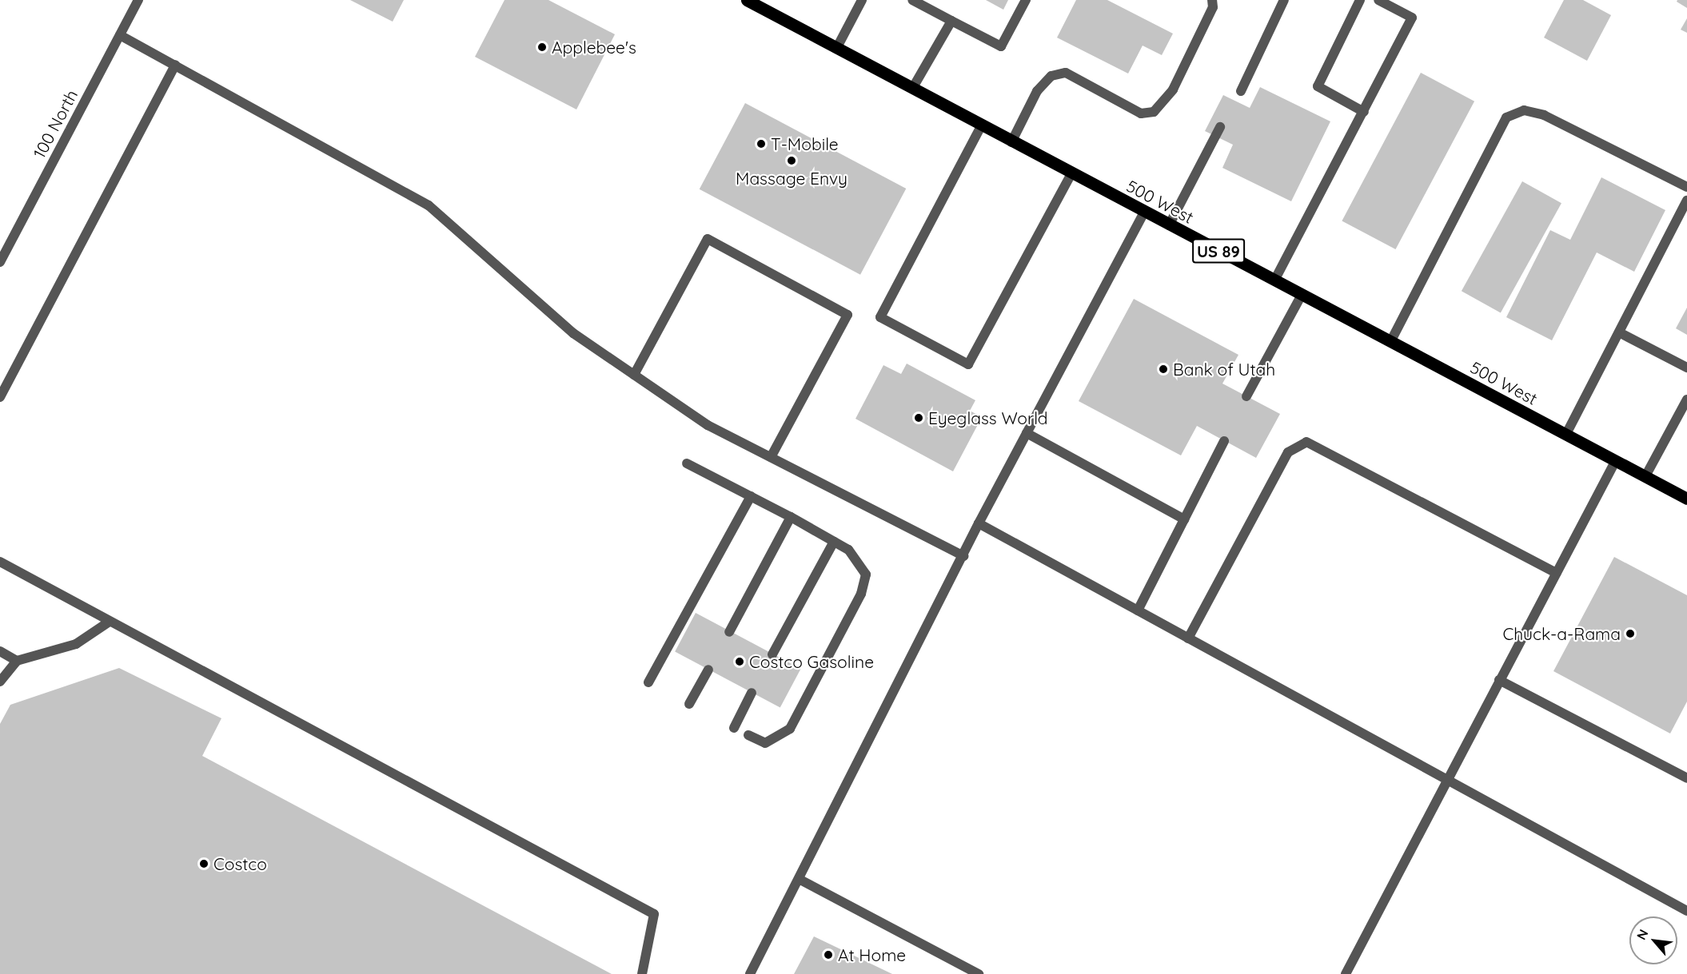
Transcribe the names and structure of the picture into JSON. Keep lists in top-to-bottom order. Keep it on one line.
{"streets":{"main road":["500 West","US 89"],"street":["100 North"]},"places":["Applebee's","T-Mobile","Massage Envy","Bank of Utah","Eyeglass World","Chuck-a-Rama","Costco Gasoline","Costco","At Home"],"north":"top left"}
